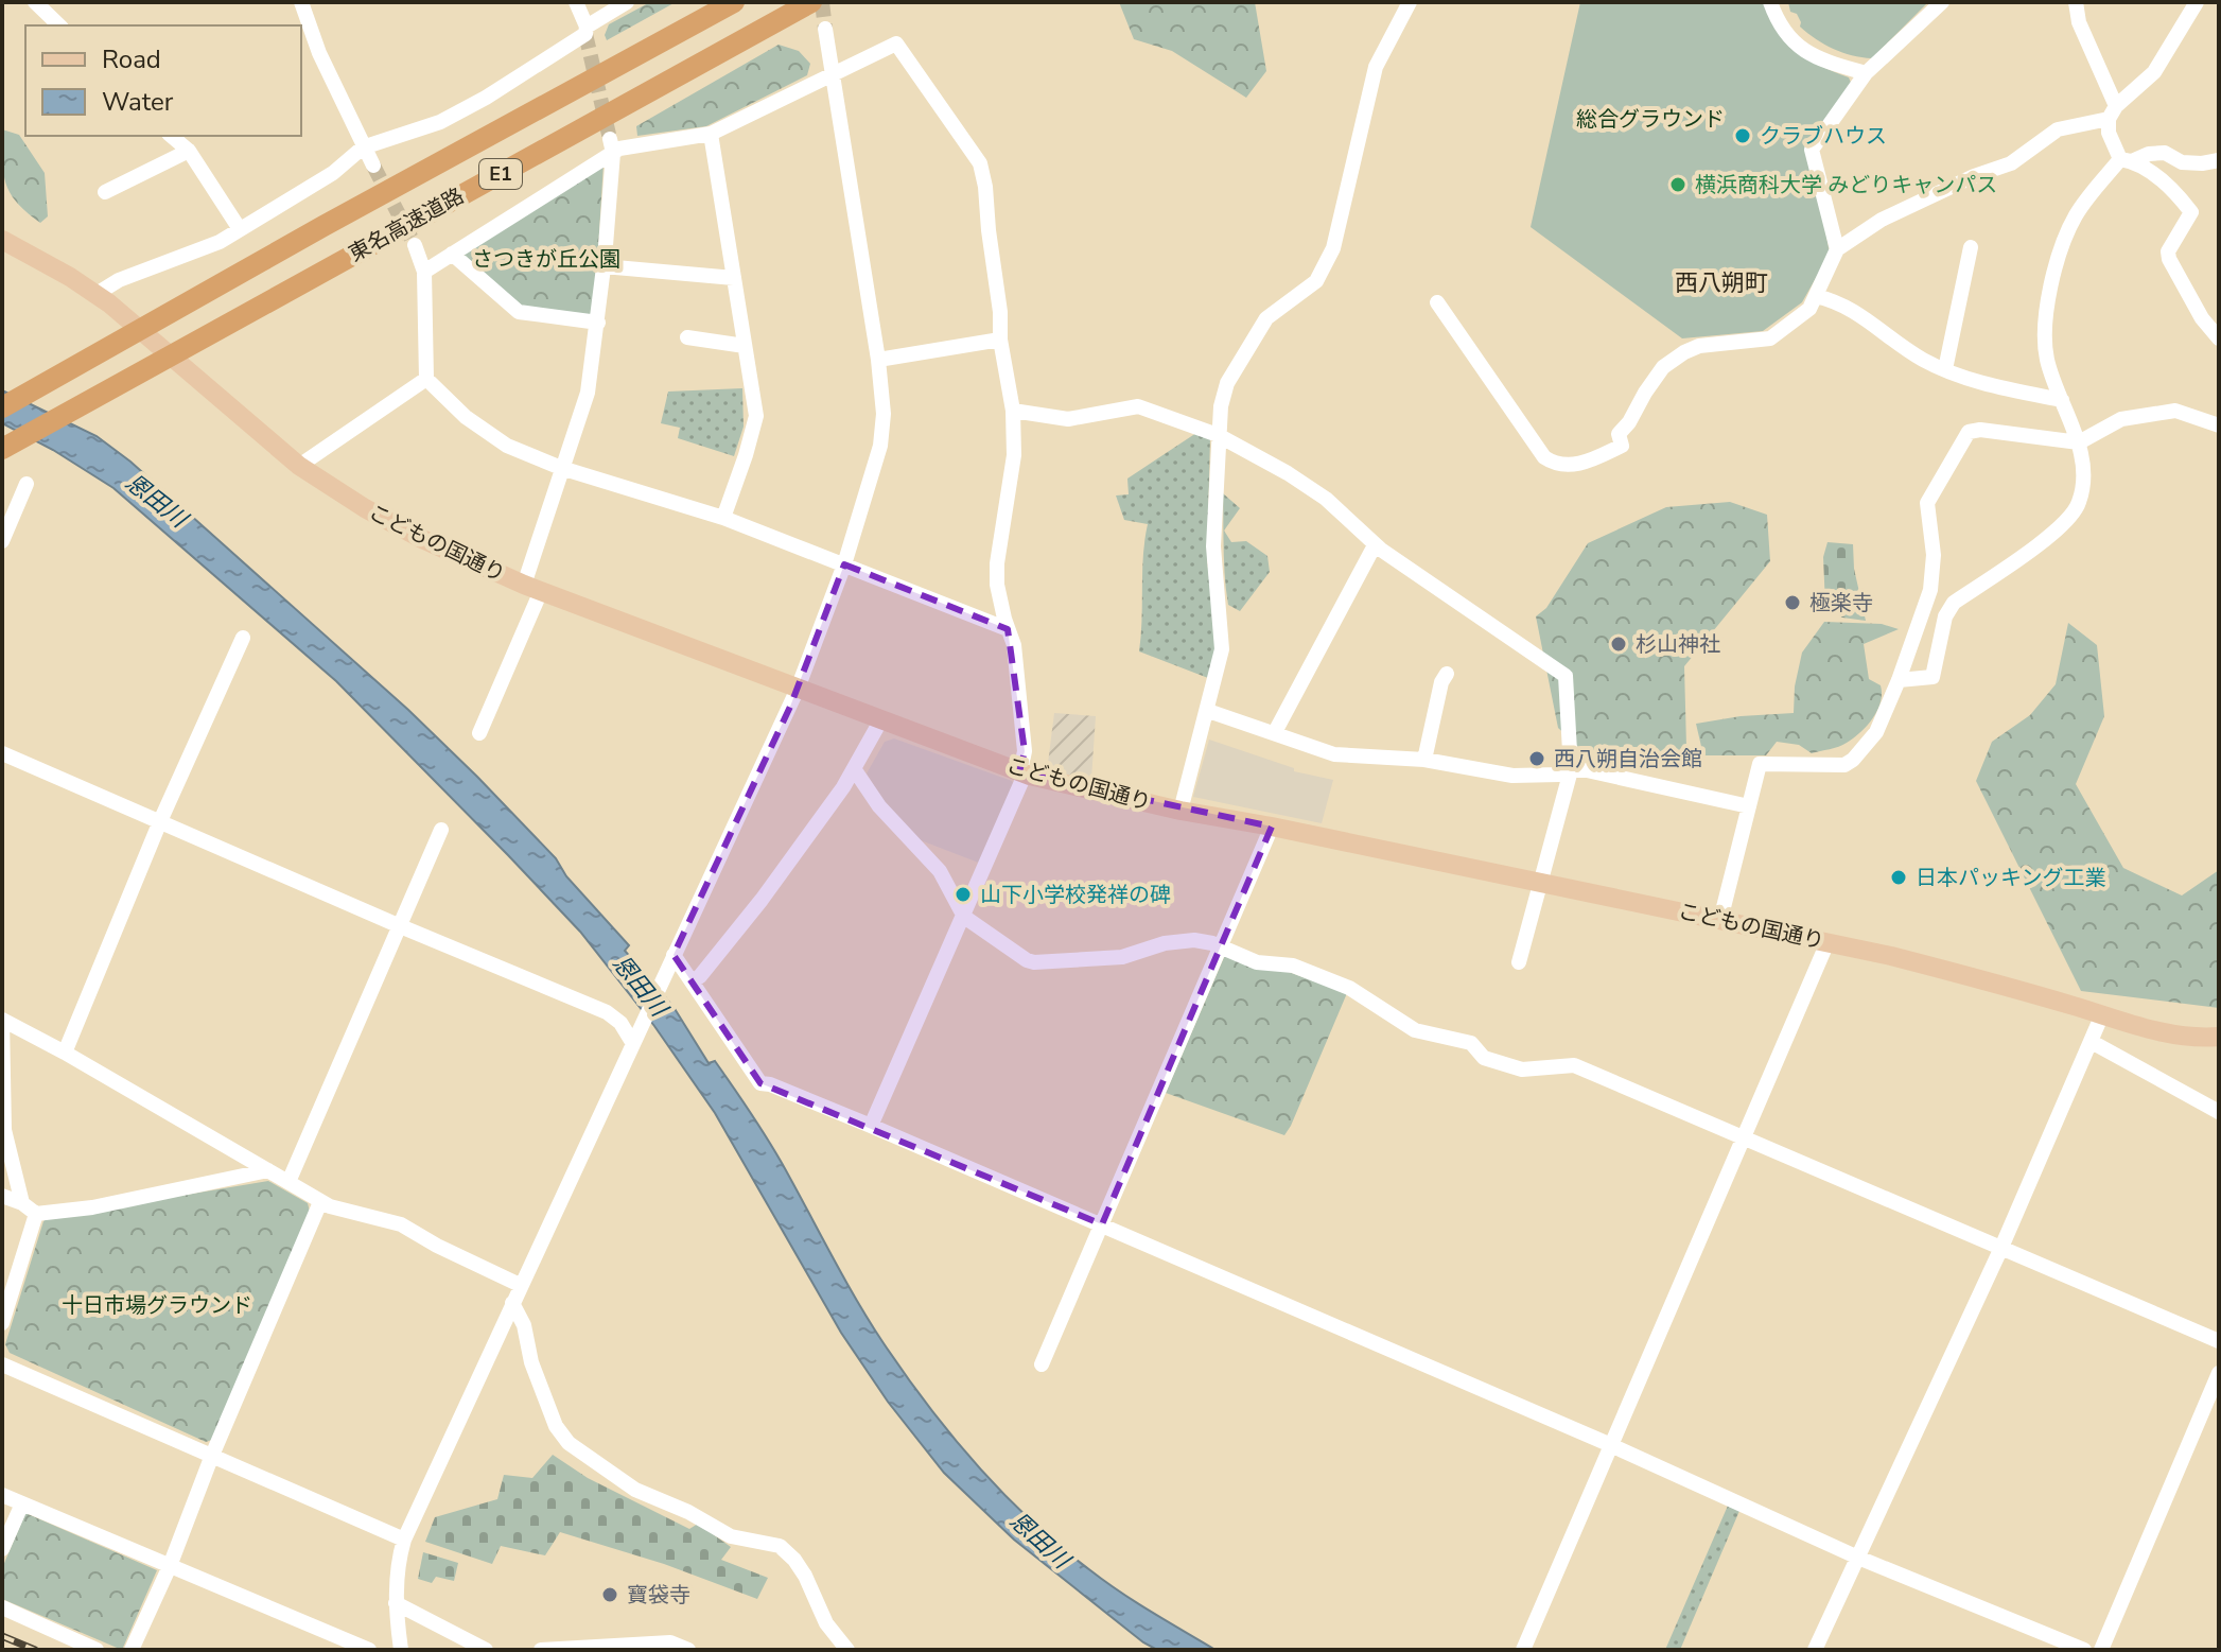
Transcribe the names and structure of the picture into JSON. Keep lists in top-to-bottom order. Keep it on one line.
{"streets":{"highway":["E1","東名高速道路"],"main road":["こどもの国通り"]},"districts":["西八朔町"],"water":["恩田川"],"parks":["総合グラウンド","さつきが丘公園","十日市場グラウンド"],"places":["クラブハウス","横浜商科大学 みどりキャンパス","極楽寺","杉山神社","西八朔自治会館","日本パッキング工業","山下小学校発祥の碑","寶袋寺"],"legend":["Road","Water"]}
